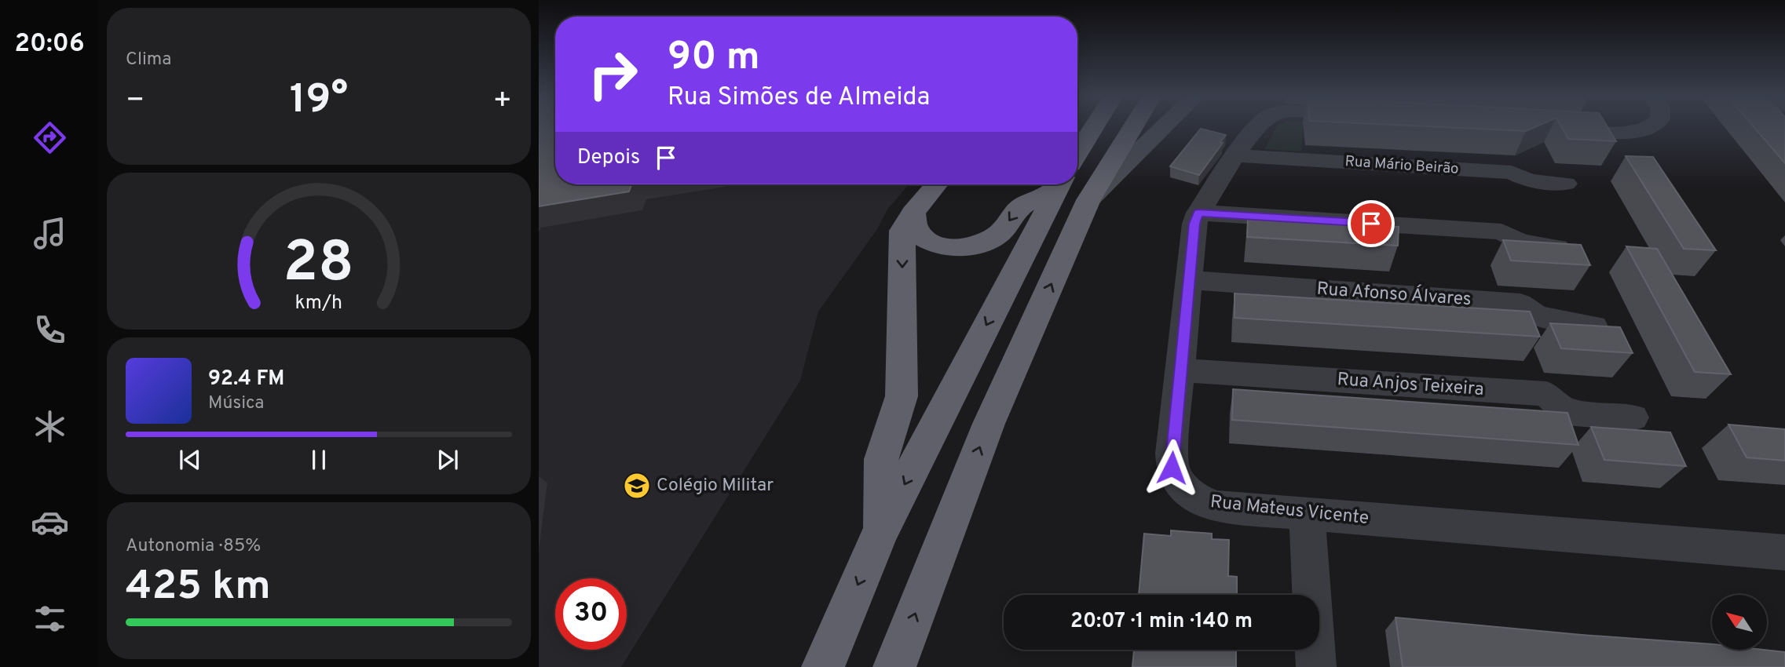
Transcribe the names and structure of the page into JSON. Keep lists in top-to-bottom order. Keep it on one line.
{"streets":{"street":["Rua Mário Beirão","Rua Afonso Álvares","Rua Anjos Teixeira","Rua Mateus Vicente"]},"crossings":[["Rua Mário Beirão","Rua Mateus Vicente"],["Rua Afonso Álvares","Rua Mateus Vicente"],["Rua Anjos Teixeira","Rua Mateus Vicente"]],"places":{"school or university":["Colégio Militar"]},"north":"top left","page":{"tabs":"20:06","tile":["Clima",["Autonomia · 85%","425 km"]],"turn":["90 m","Rua Simões de Almeida"],"heat":["−","19°","+"],"then":"Depois","song":["92.4 FM","Música"],"limit":"30","trip":"20:07 · 1 min · 140 m","gauge":["28","km/h"]}}
